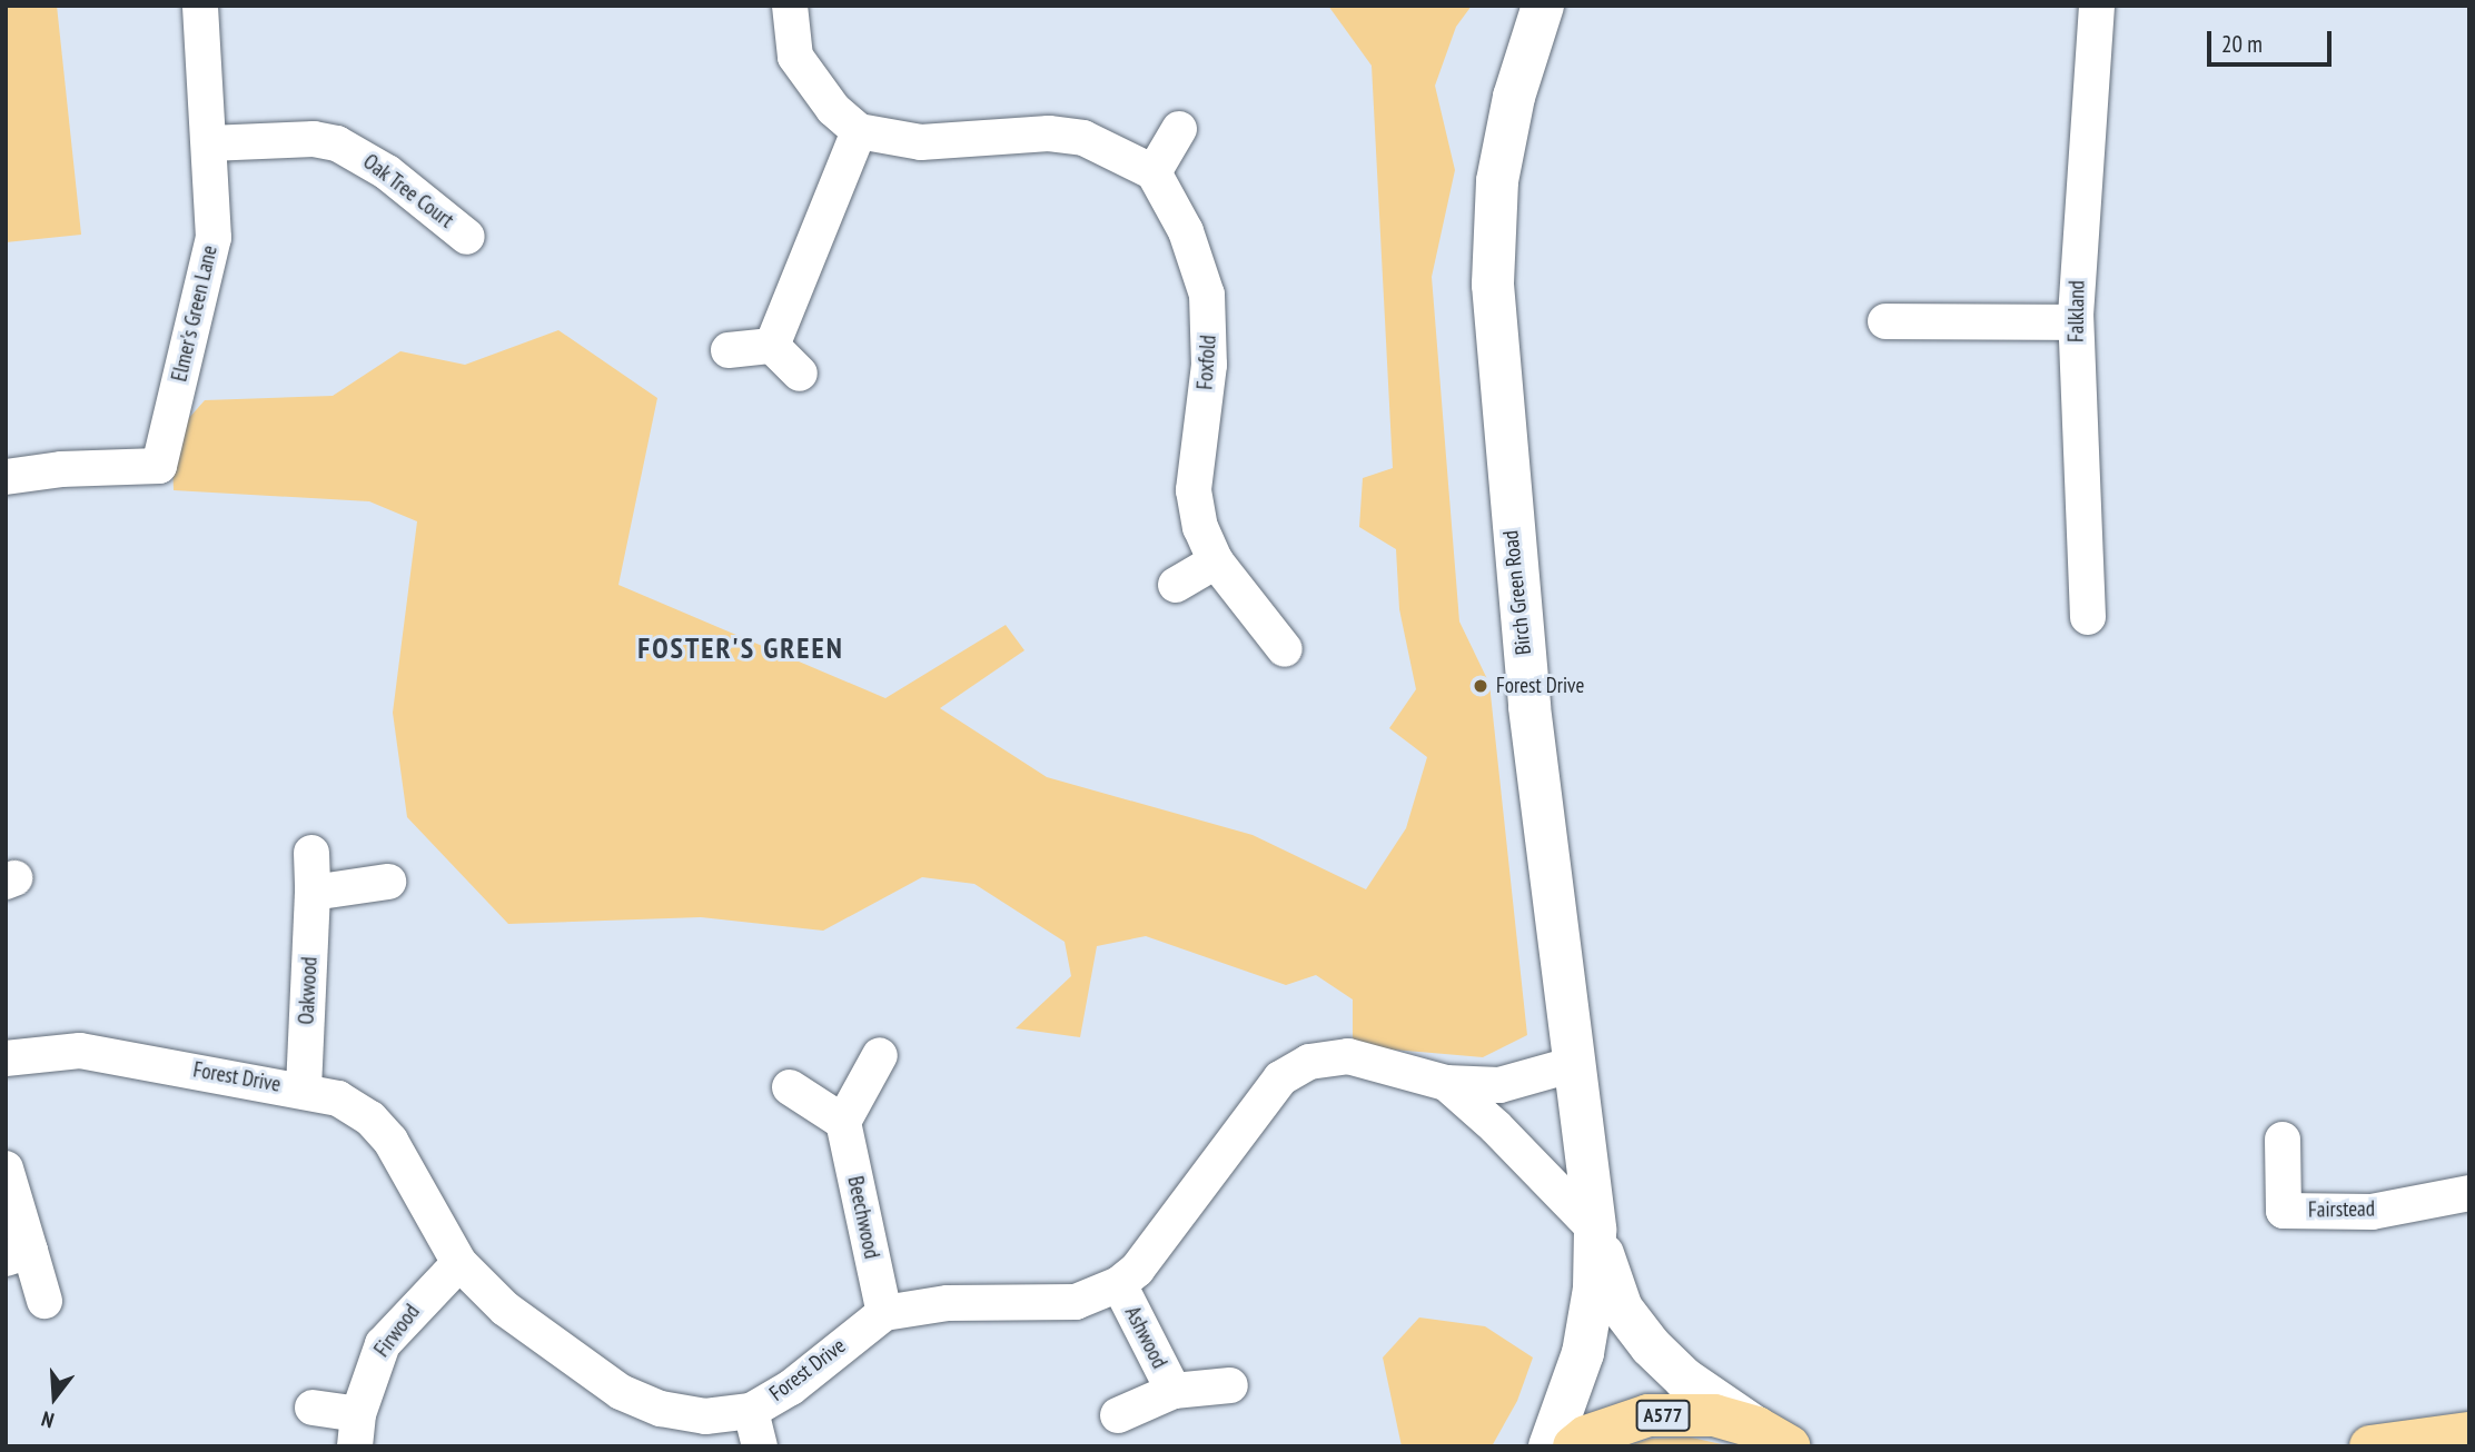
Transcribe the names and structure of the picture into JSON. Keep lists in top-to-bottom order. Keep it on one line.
{"streets":{"main road":["A577"],"street":["Oak Tree Court","Falkland","Elmer's Green Lane","Foxfold","Birch Green Road","Oakwood","Forest Drive","Fairstead","Beechwood","Firwood","Ashwood"]},"crossings":[["Oak Tree Court","Elmer's Green Lane"],["Birch Green Road","Forest Drive"],["Birch Green Road","A577"],["Oakwood","Forest Drive"],["Forest Drive","Beechwood"],["Forest Drive","Firwood"],["Forest Drive","Ashwood"]],"districts":["FOSTER'S GREEN"],"places":["Forest Drive"],"scale_bar":"20 m","north":"bottom"}
